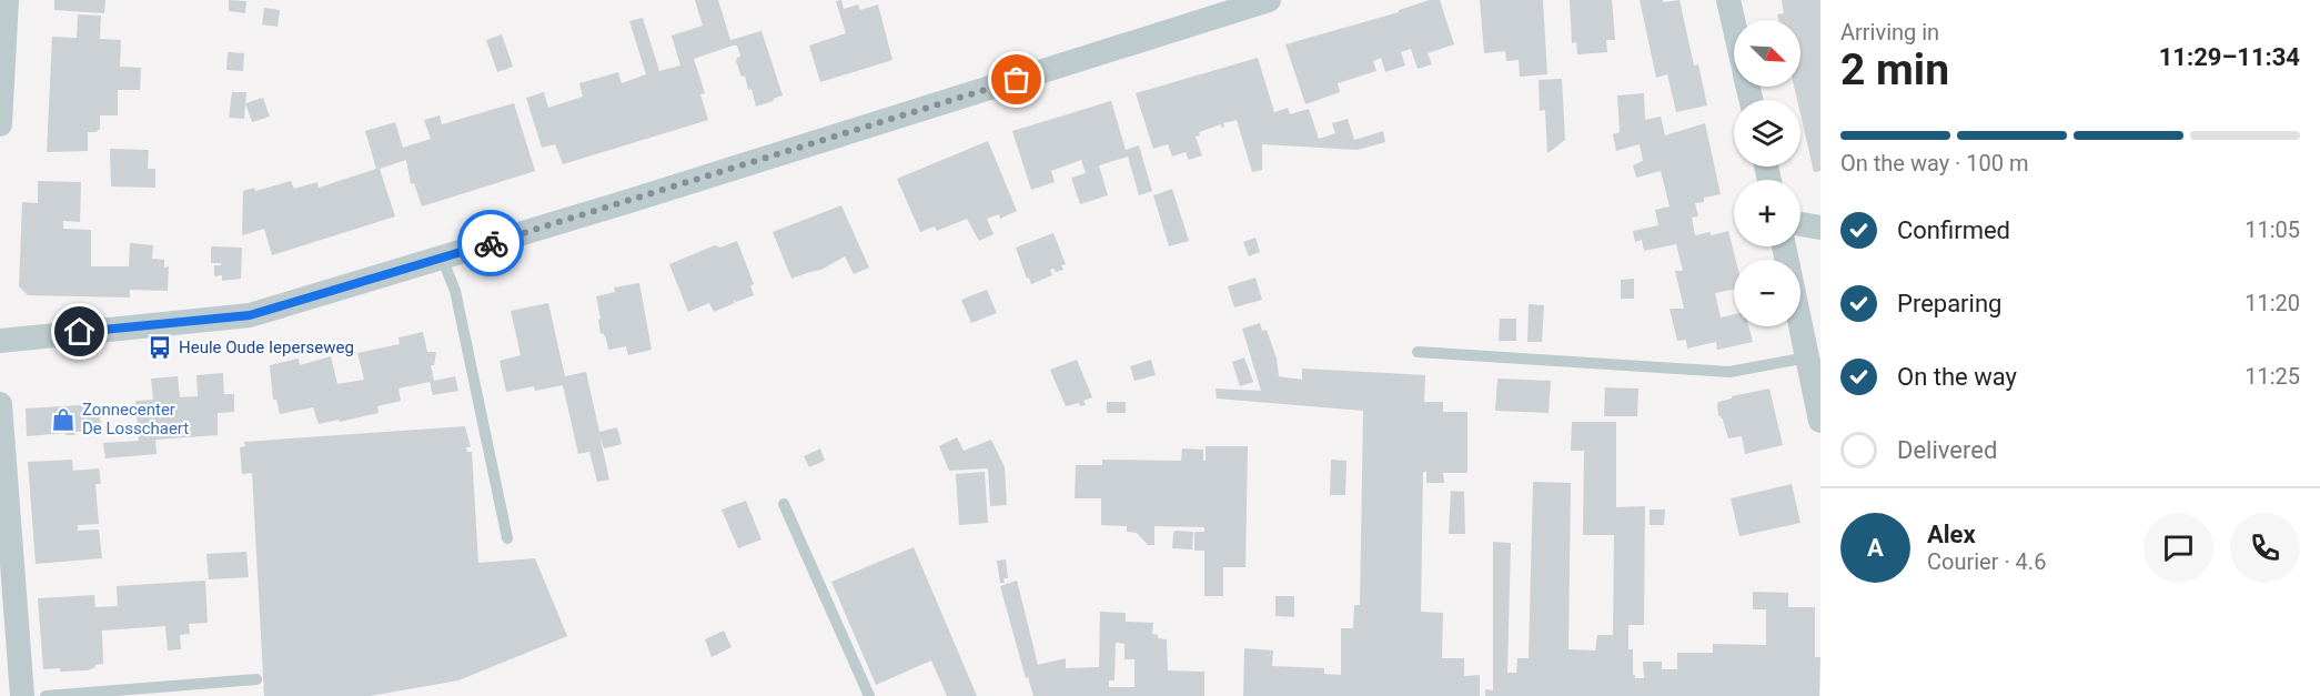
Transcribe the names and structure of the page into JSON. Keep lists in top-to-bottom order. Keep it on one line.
{"places":{"bus stop":["Heule Oude Ieperseweg"],"shop":["Zonnecenter De Losschaert"]},"north":"bottom right","page":{"heading":["2 min","Arriving in","11:29–11:34"],"panel":["Alex","Courier · 4.6"],"map_buttons":["+","−"],"bar":"On the way · 100 m","list":[["Confirmed","11:05"],["Preparing","11:20"],["On the way","11:25"],"Delivered"],"round":"A"}}
